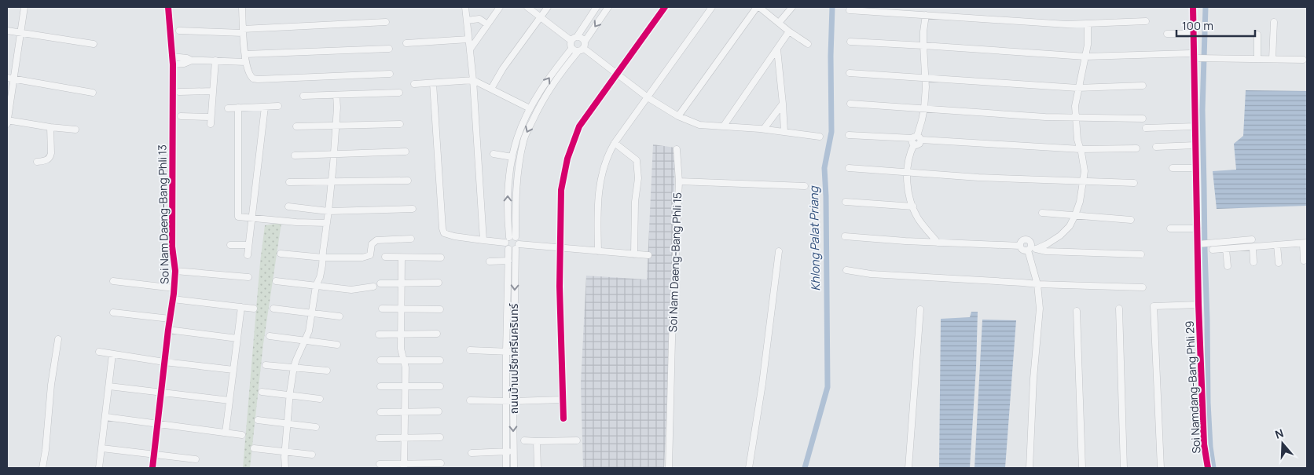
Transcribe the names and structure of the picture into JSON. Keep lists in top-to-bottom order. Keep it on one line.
{"streets":{"street":["Soi Nam Daeng-Bang Phli 13","Soi Nam Daeng-Bang Phli 15","ถนนบ้านปรีชาศรีนครินทร์","Soi Namdang-Bang Phli 29"]},"water":["Khlong Palat Priang"],"scale_bar":"100 m","north":"top"}
